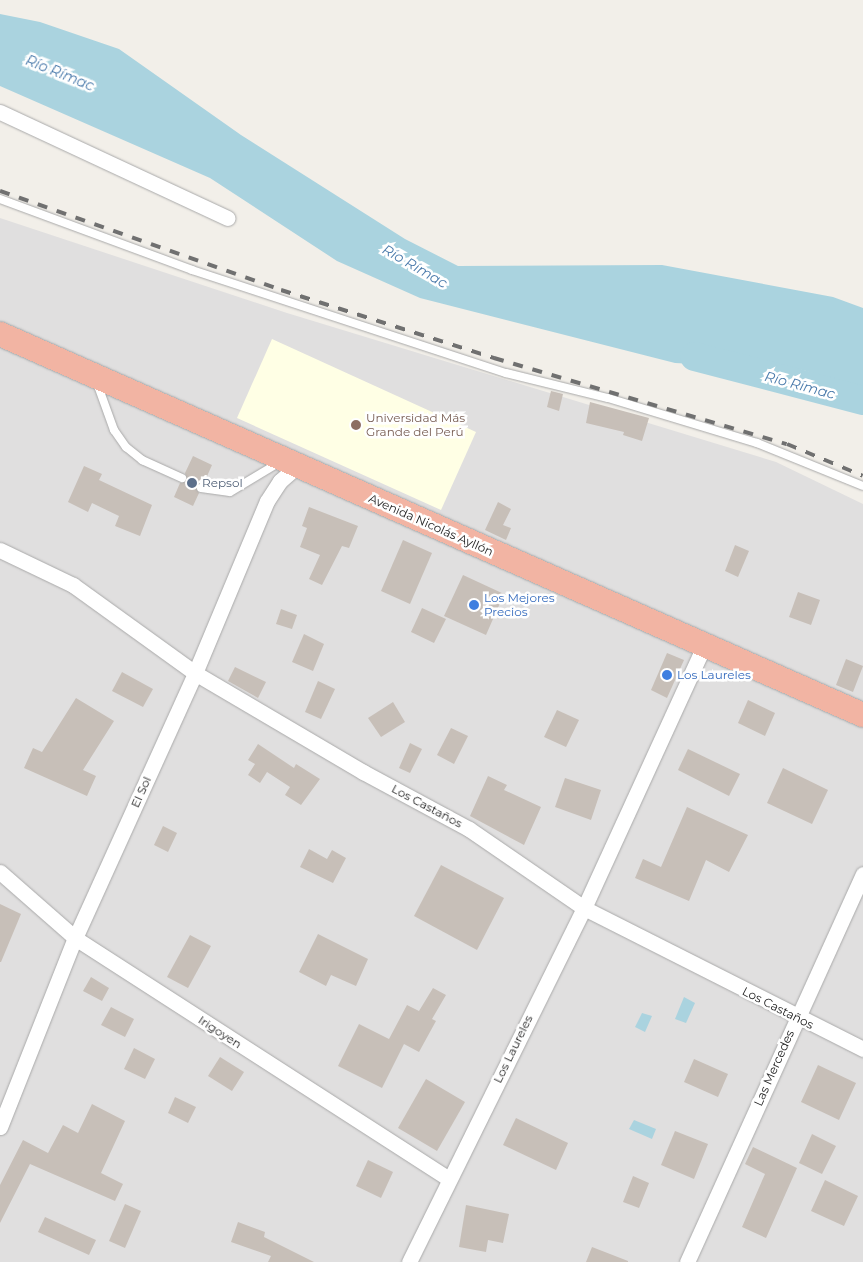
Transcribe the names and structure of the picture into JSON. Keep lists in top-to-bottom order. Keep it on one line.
{"streets":{"highway":["Avenida Nicolás Ayllón"],"street":["El Sol","Los Castaños","Irigoyen","Los Laureles","Las Mercedes"]},"crossings":[["Avenida Nicolás Ayllón","El Sol"],["Avenida Nicolás Ayllón","Los Laureles"],["El Sol","Los Castaños"],["El Sol","Irigoyen"],["Los Castaños","Los Laureles"],["Los Castaños","Las Mercedes"],["Irigoyen","Los Laureles"]],"water":["Río Rímac"],"places":["Universidad Más Grande del Perú","Repsol","Los Mejores Precios","Los Laureles"]}
